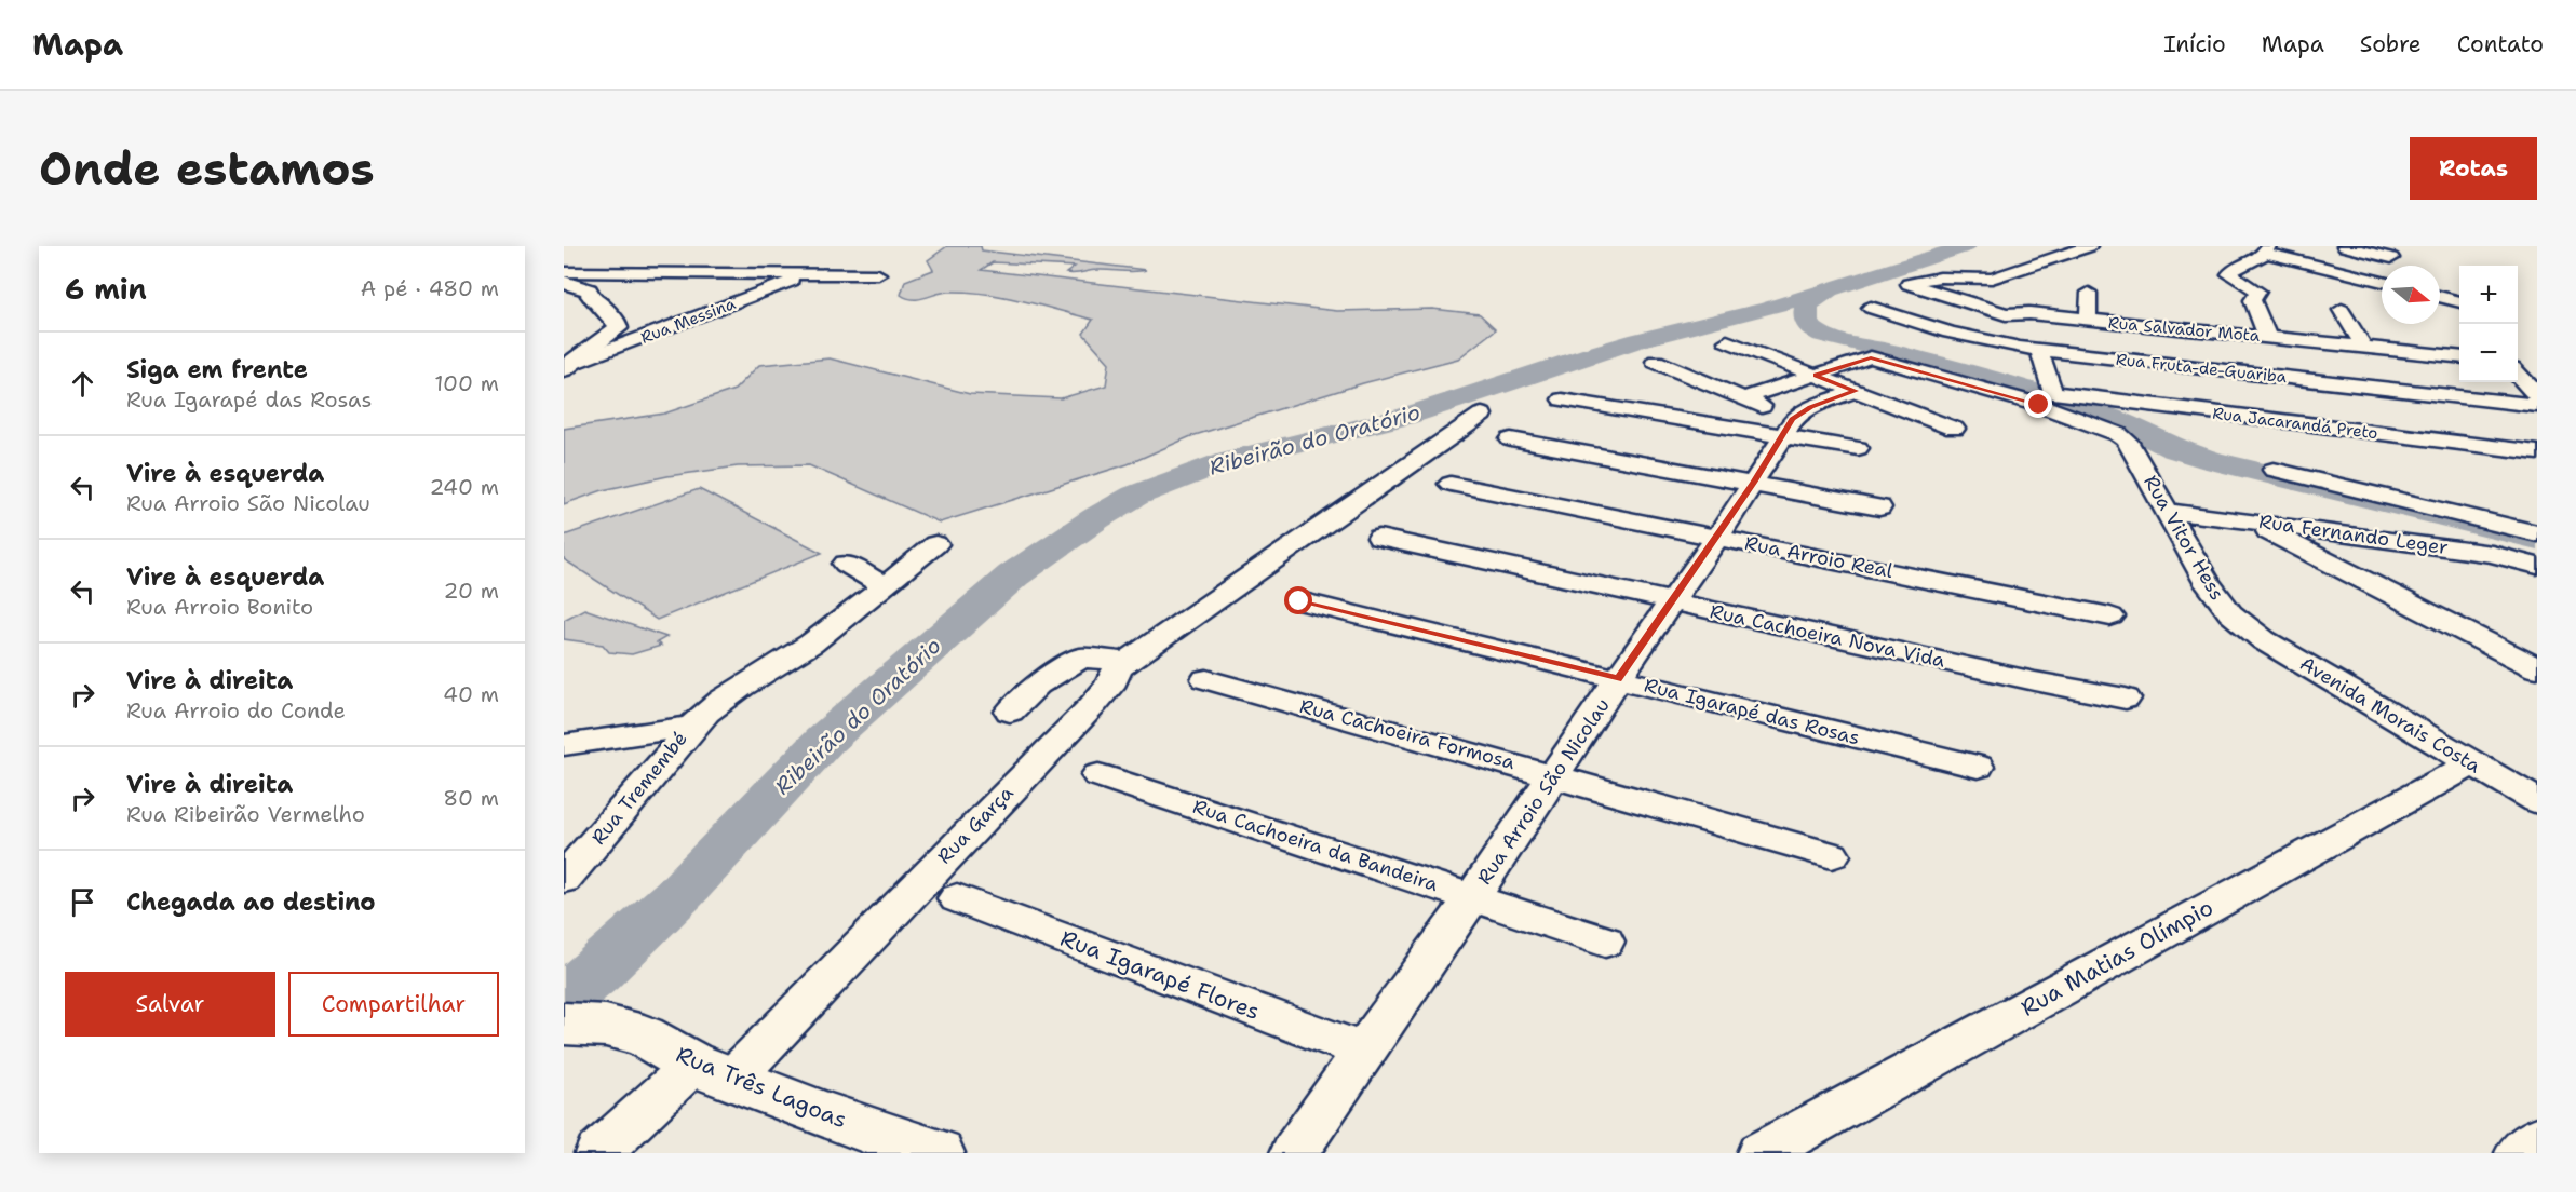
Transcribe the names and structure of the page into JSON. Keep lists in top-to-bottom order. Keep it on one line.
{"streets":{"street":["Rua Messina","Rua Salvador Mota","Rua Fruta-de-Guariba","Rua Jacarandá Preto","Rua Fernando Leger","Rua Vitor Hess","Rua Arroio Real","Rua Cachoeira Nova Vida","Rua Igarapé das Rosas","Avenida Morais Costa","Rua Cachoeira Formosa","Rua Tremembé","Rua Arroio São Nicolau","Rua Garça","Rua Cachoeira da Bandeira","Rua Matias Olímpio","Rua Igarapé Flores","Rua Três Lagoas"]},"crossings":[["Rua Fruta-de-Guariba","Rua Jacarandá Preto"],["Rua Fernando Leger","Rua Vitor Hess"],["Rua Vitor Hess","Avenida Morais Costa"],["Rua Arroio Real","Rua Arroio São Nicolau"],["Rua Cachoeira Nova Vida","Rua Arroio São Nicolau"],["Rua Igarapé das Rosas","Rua Arroio São Nicolau"],["Avenida Morais Costa","Rua Matias Olímpio"],["Rua Cachoeira Formosa","Rua Arroio São Nicolau"],["Rua Arroio São Nicolau","Rua Cachoeira da Bandeira"],["Rua Arroio São Nicolau","Rua Igarapé Flores"],["Rua Garça","Rua Três Lagoas"]],"water":["Ribeirão do Oratório"],"north":"right","page":{"header":"Mapa","nav":["Início","Mapa","Sobre","Contato"],"buttons":["Rotas",["Salvar","Compartilhar"]],"title":"Onde estamos","heading":["6 min","A pé · 480 m"],"map_buttons":["+","−"],"list":[["Siga em frente","Rua Igarapé das Rosas","100 m"],["Vire à esquerda","Rua Arroio São Nicolau","240 m"],["Vire à esquerda","Rua Arroio Bonito","20 m"],["Vire à direita","Rua Arroio do Conde","40 m"],["Vire à direita","Rua Ribeirão Vermelho","80 m"],"Chegada ao destino"]}}
